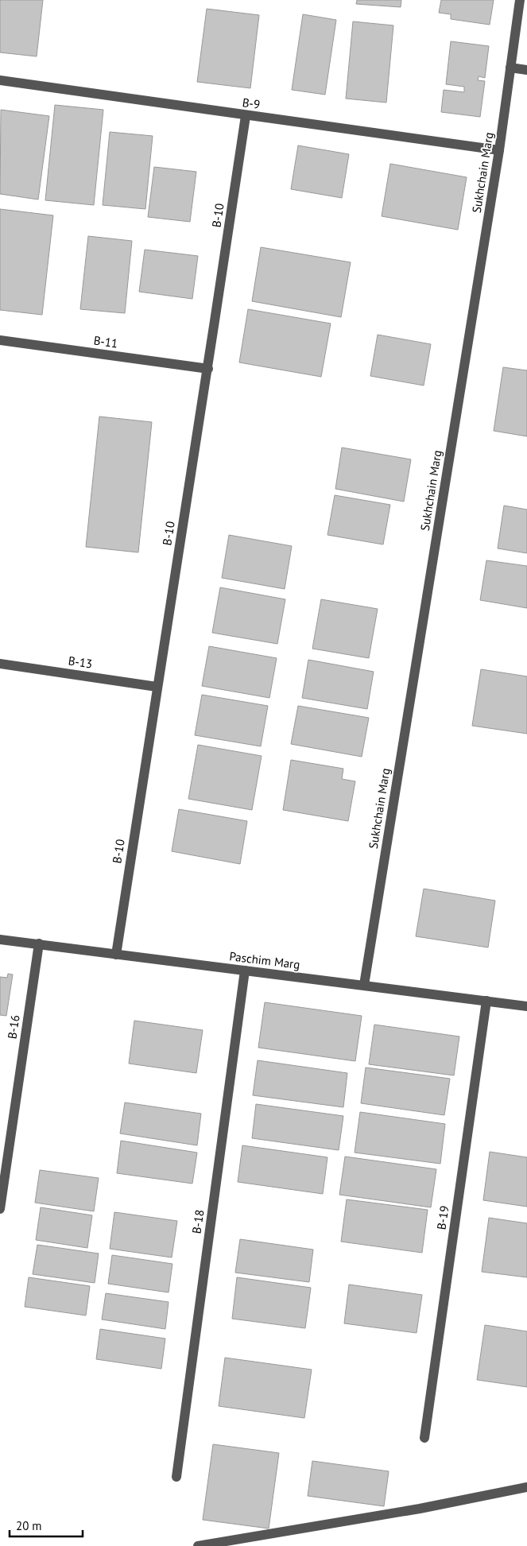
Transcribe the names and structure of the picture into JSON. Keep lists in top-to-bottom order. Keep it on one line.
{"streets":{"street":["B-9","Sukhchain Marg","B-10","B-11","B-13","Paschim Marg","B-16","B-19","B-18"]},"crossings":[["B-9","Sukhchain Marg"],["B-9","B-10"],["Sukhchain Marg","Paschim Marg"],["B-10","B-11"],["B-10","B-13"],["B-10","Paschim Marg"],["Paschim Marg","B-16"],["Paschim Marg","B-19"],["Paschim Marg","B-18"]],"scale_bar":"20 m"}
